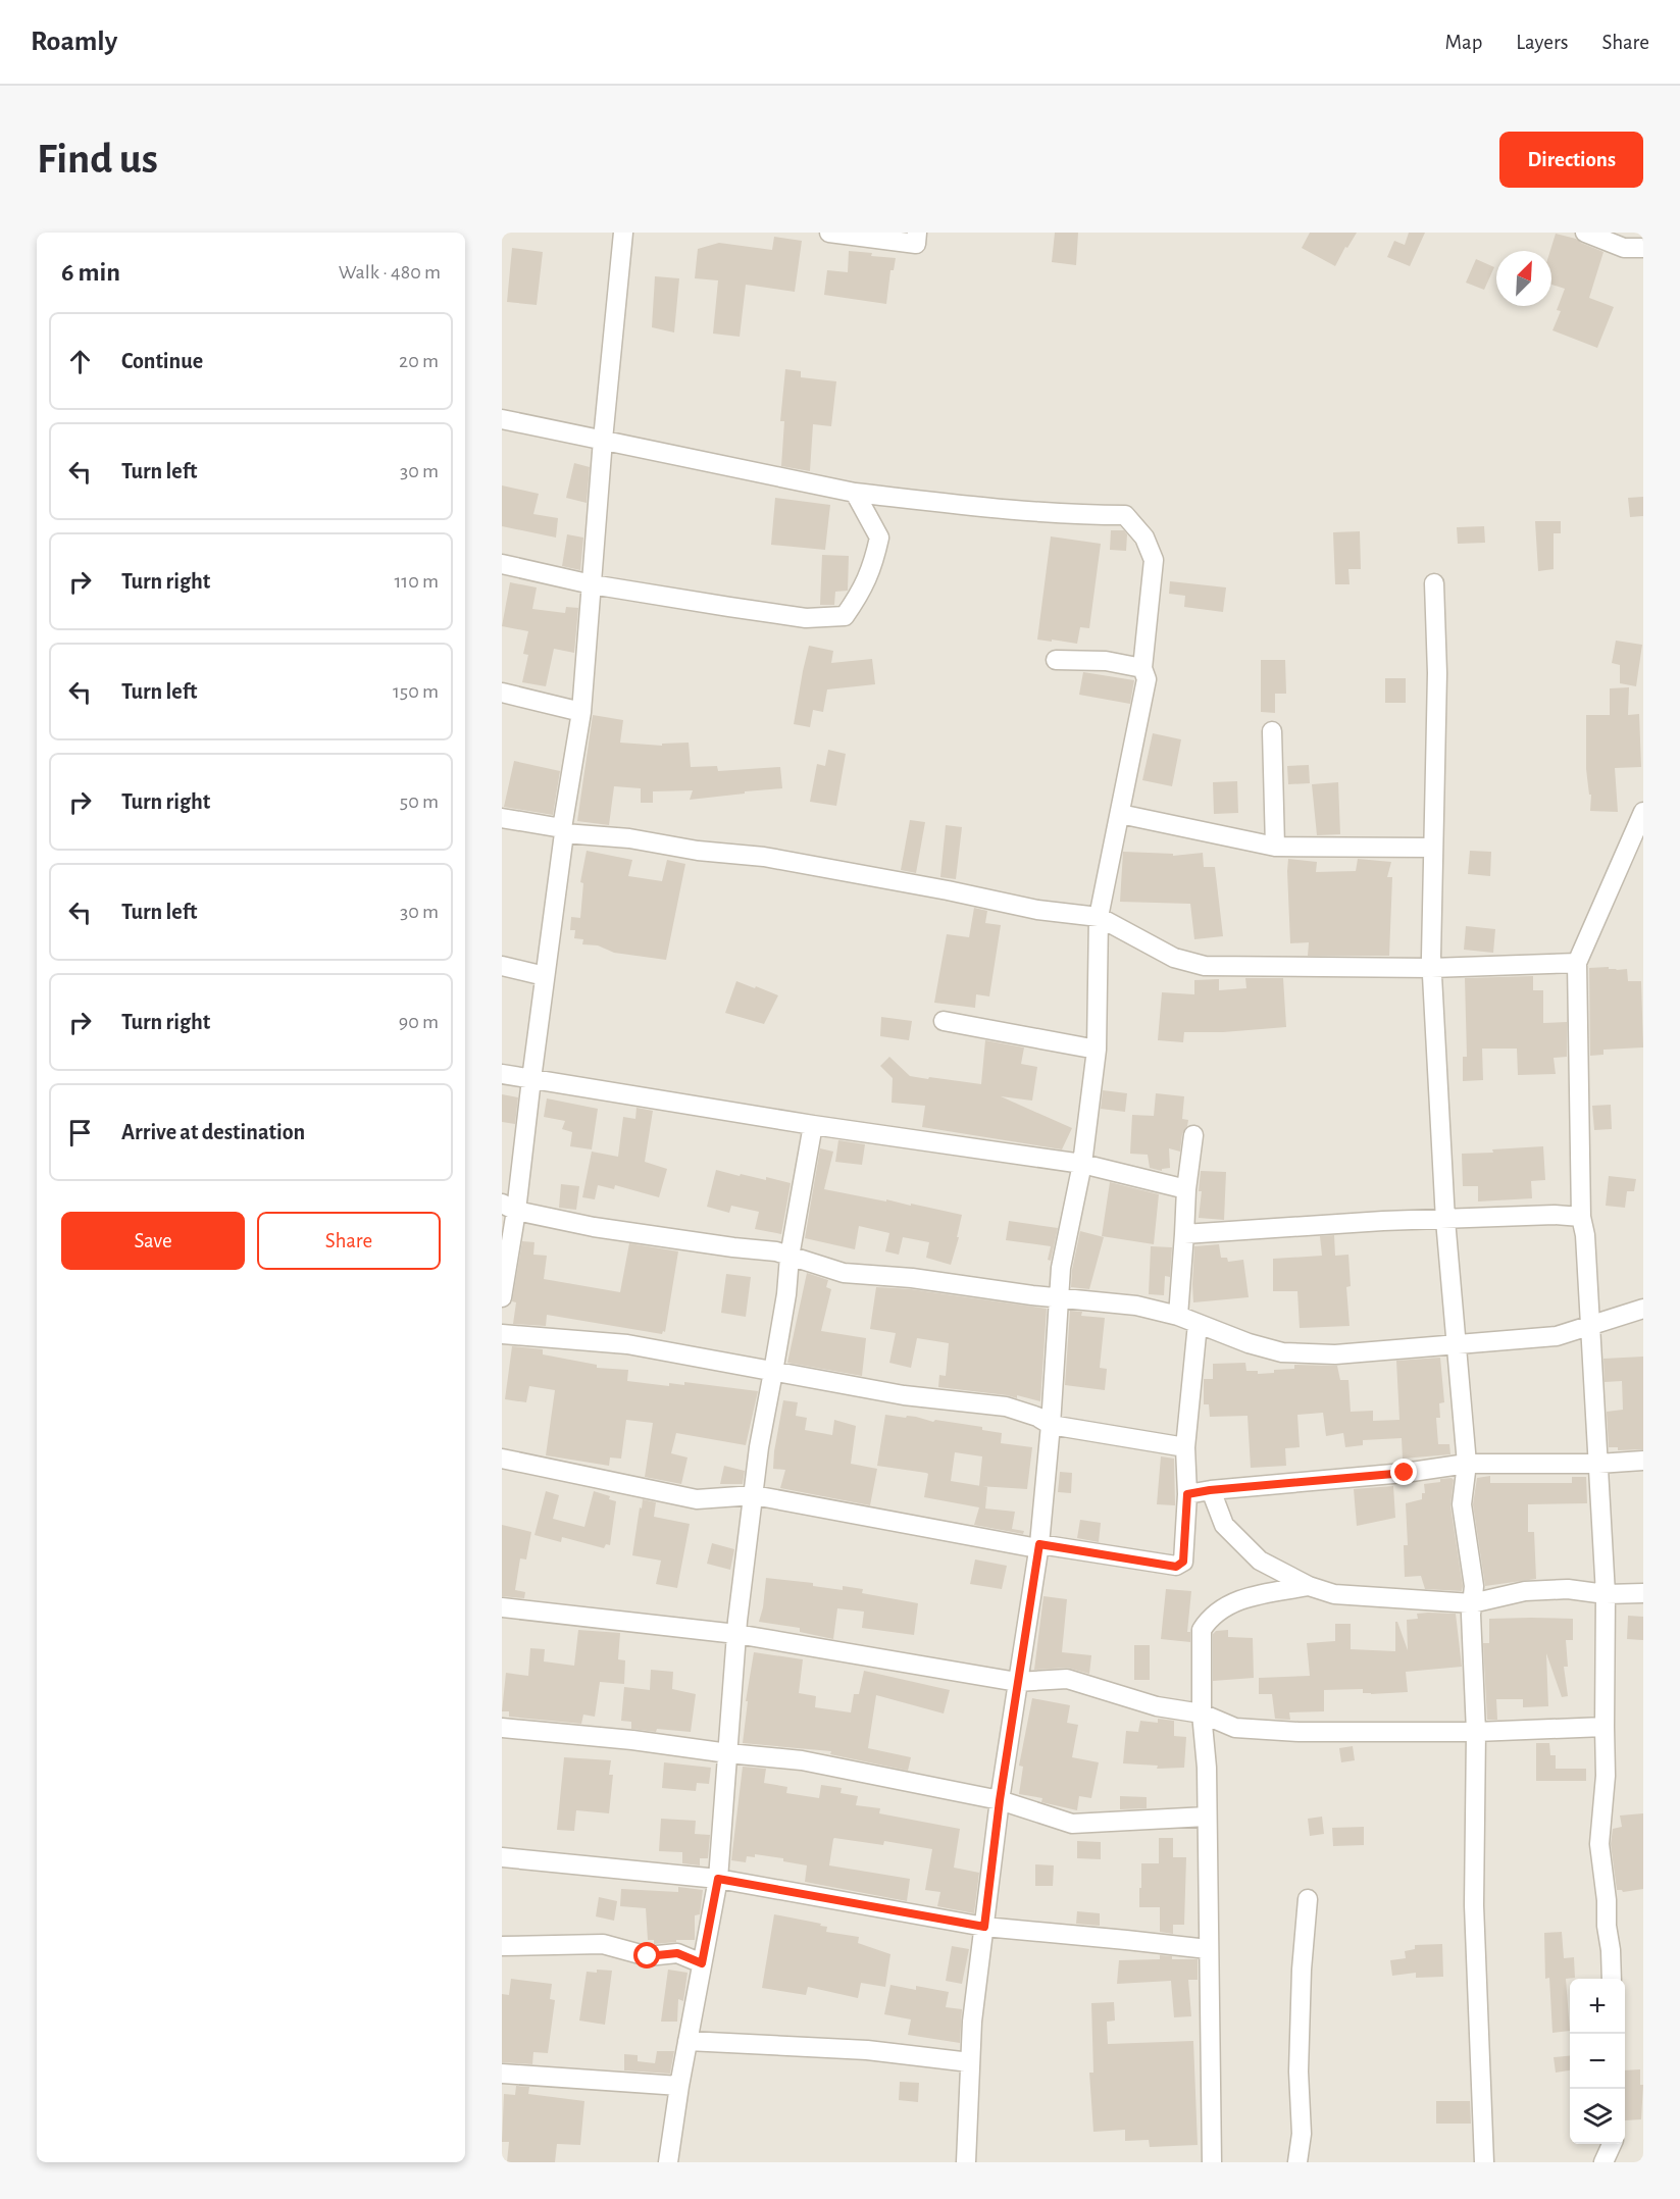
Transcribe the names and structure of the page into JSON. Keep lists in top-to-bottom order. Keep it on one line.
{"north":"top right","page":{"header":"Roamly","nav":["Map","Layers","Share"],"buttons":["Directions",["Save","Share"]],"title":"Find us","heading":["6 min","Walk · 480 m"],"list":[["Continue","20 m"],["Turn left","30 m"],["Turn right","110 m"],["Turn left","150 m"],["Turn right","50 m"],["Turn left","30 m"],["Turn right","90 m"],"Arrive at destination"],"map_buttons":["+","−"]}}
